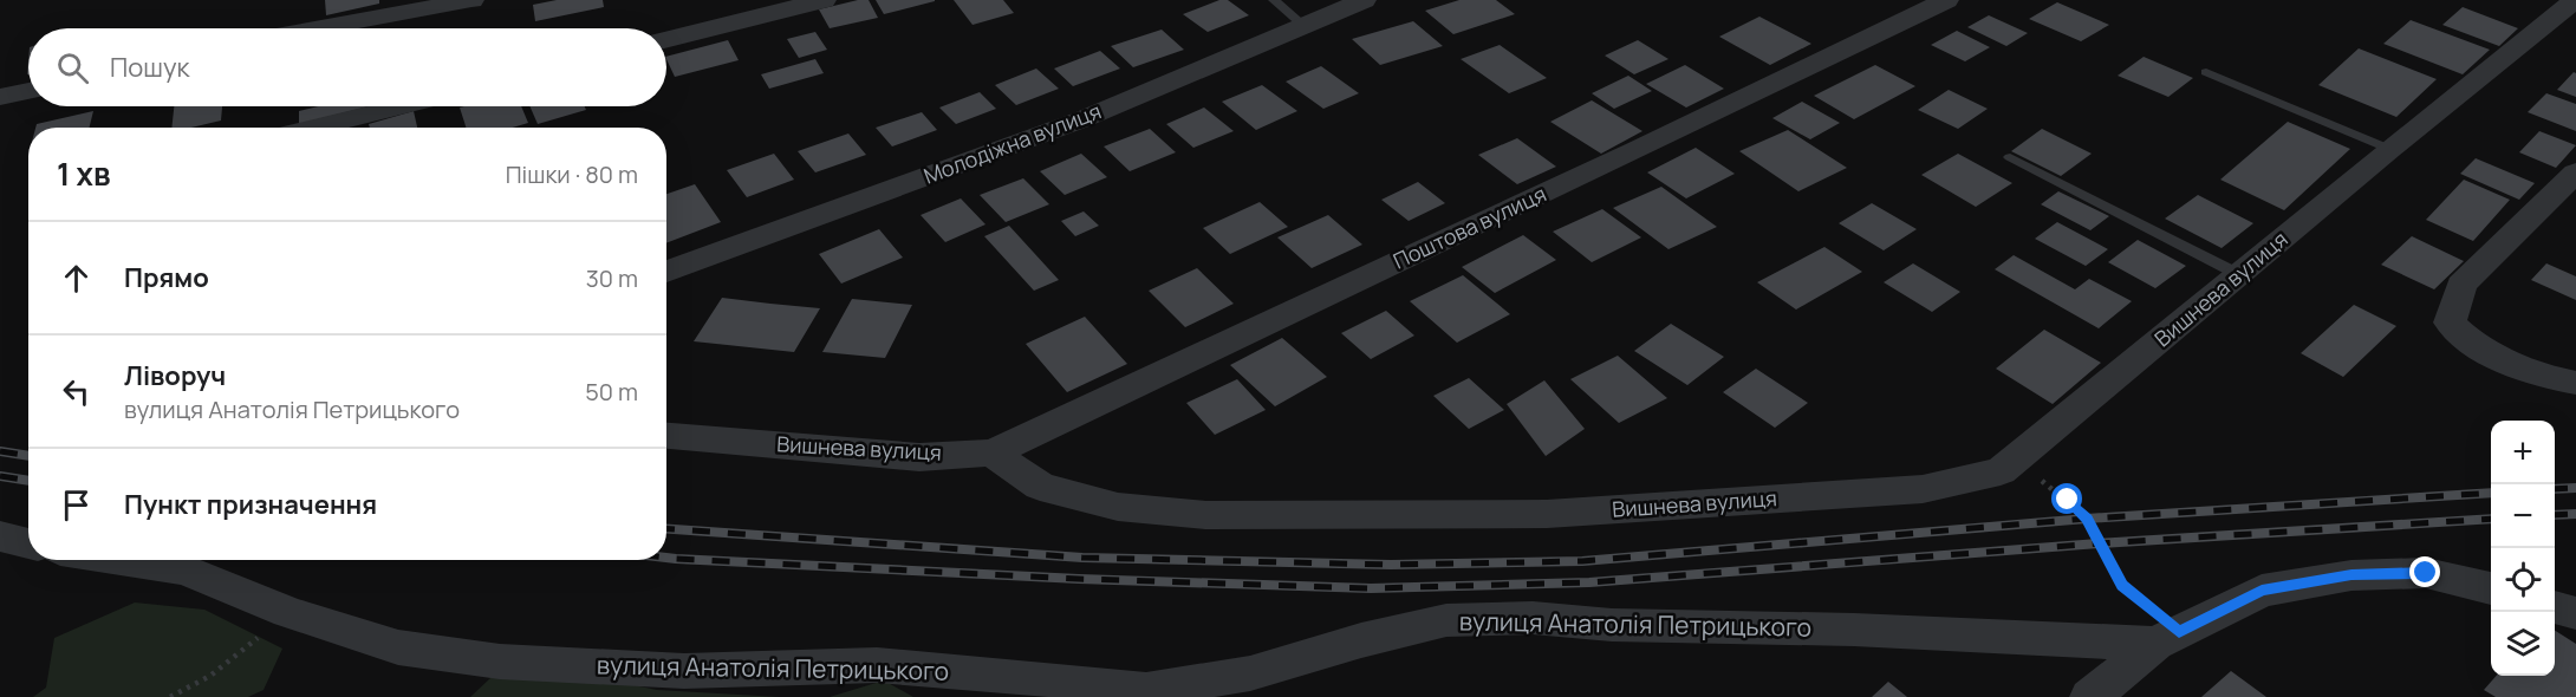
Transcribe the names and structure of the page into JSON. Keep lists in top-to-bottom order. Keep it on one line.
{"streets":{"street":["Молодіжна вулиця","Поштова вулиця","Вишнева вулиця","вулиця Анатолія Петрицького"]},"crossings":[["Поштова вулиця","Вишнева вулиця"]],"page":{"search":"Пошук","heading":["1 хв","Пішки · 80 m"],"list":[["Прямо","30 m"],["Ліворуч","вулиця Анатолія Петрицького","50 m"],"Пункт призначення"],"map_buttons":["+","−"]}}
